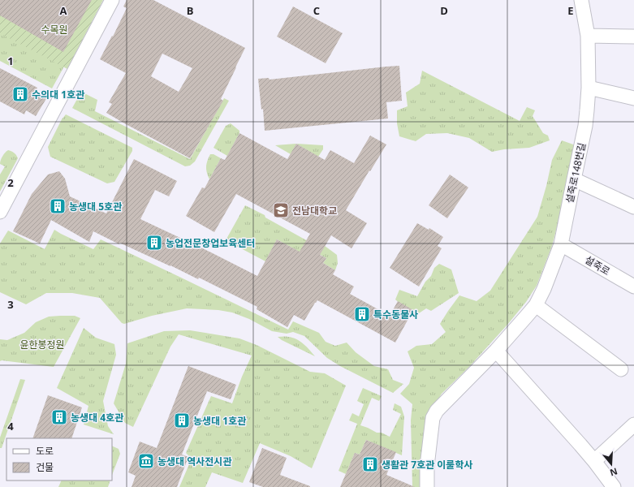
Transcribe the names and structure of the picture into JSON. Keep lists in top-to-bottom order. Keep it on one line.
{"streets":{"street":["설죽로148번길","설죽로"]},"crossings":[["설죽로148번길","설죽로"]],"parks":["수목원","윤한봉정원"],"places":{"building":["수의대 1호관","농생대 5호관","농업전문창업보육센터","특수동물사","농생대 4호관","농생대 1호관","생활관 7호관 이룰학사"],"school or university":["전남대학교"],"museum":["농생대 역사전시관"]},"legend":["도로","건물"],"north":"bottom","grid":{"columns":["A","B","C","D","E"],"rows":["1","2","3","4"]}}
